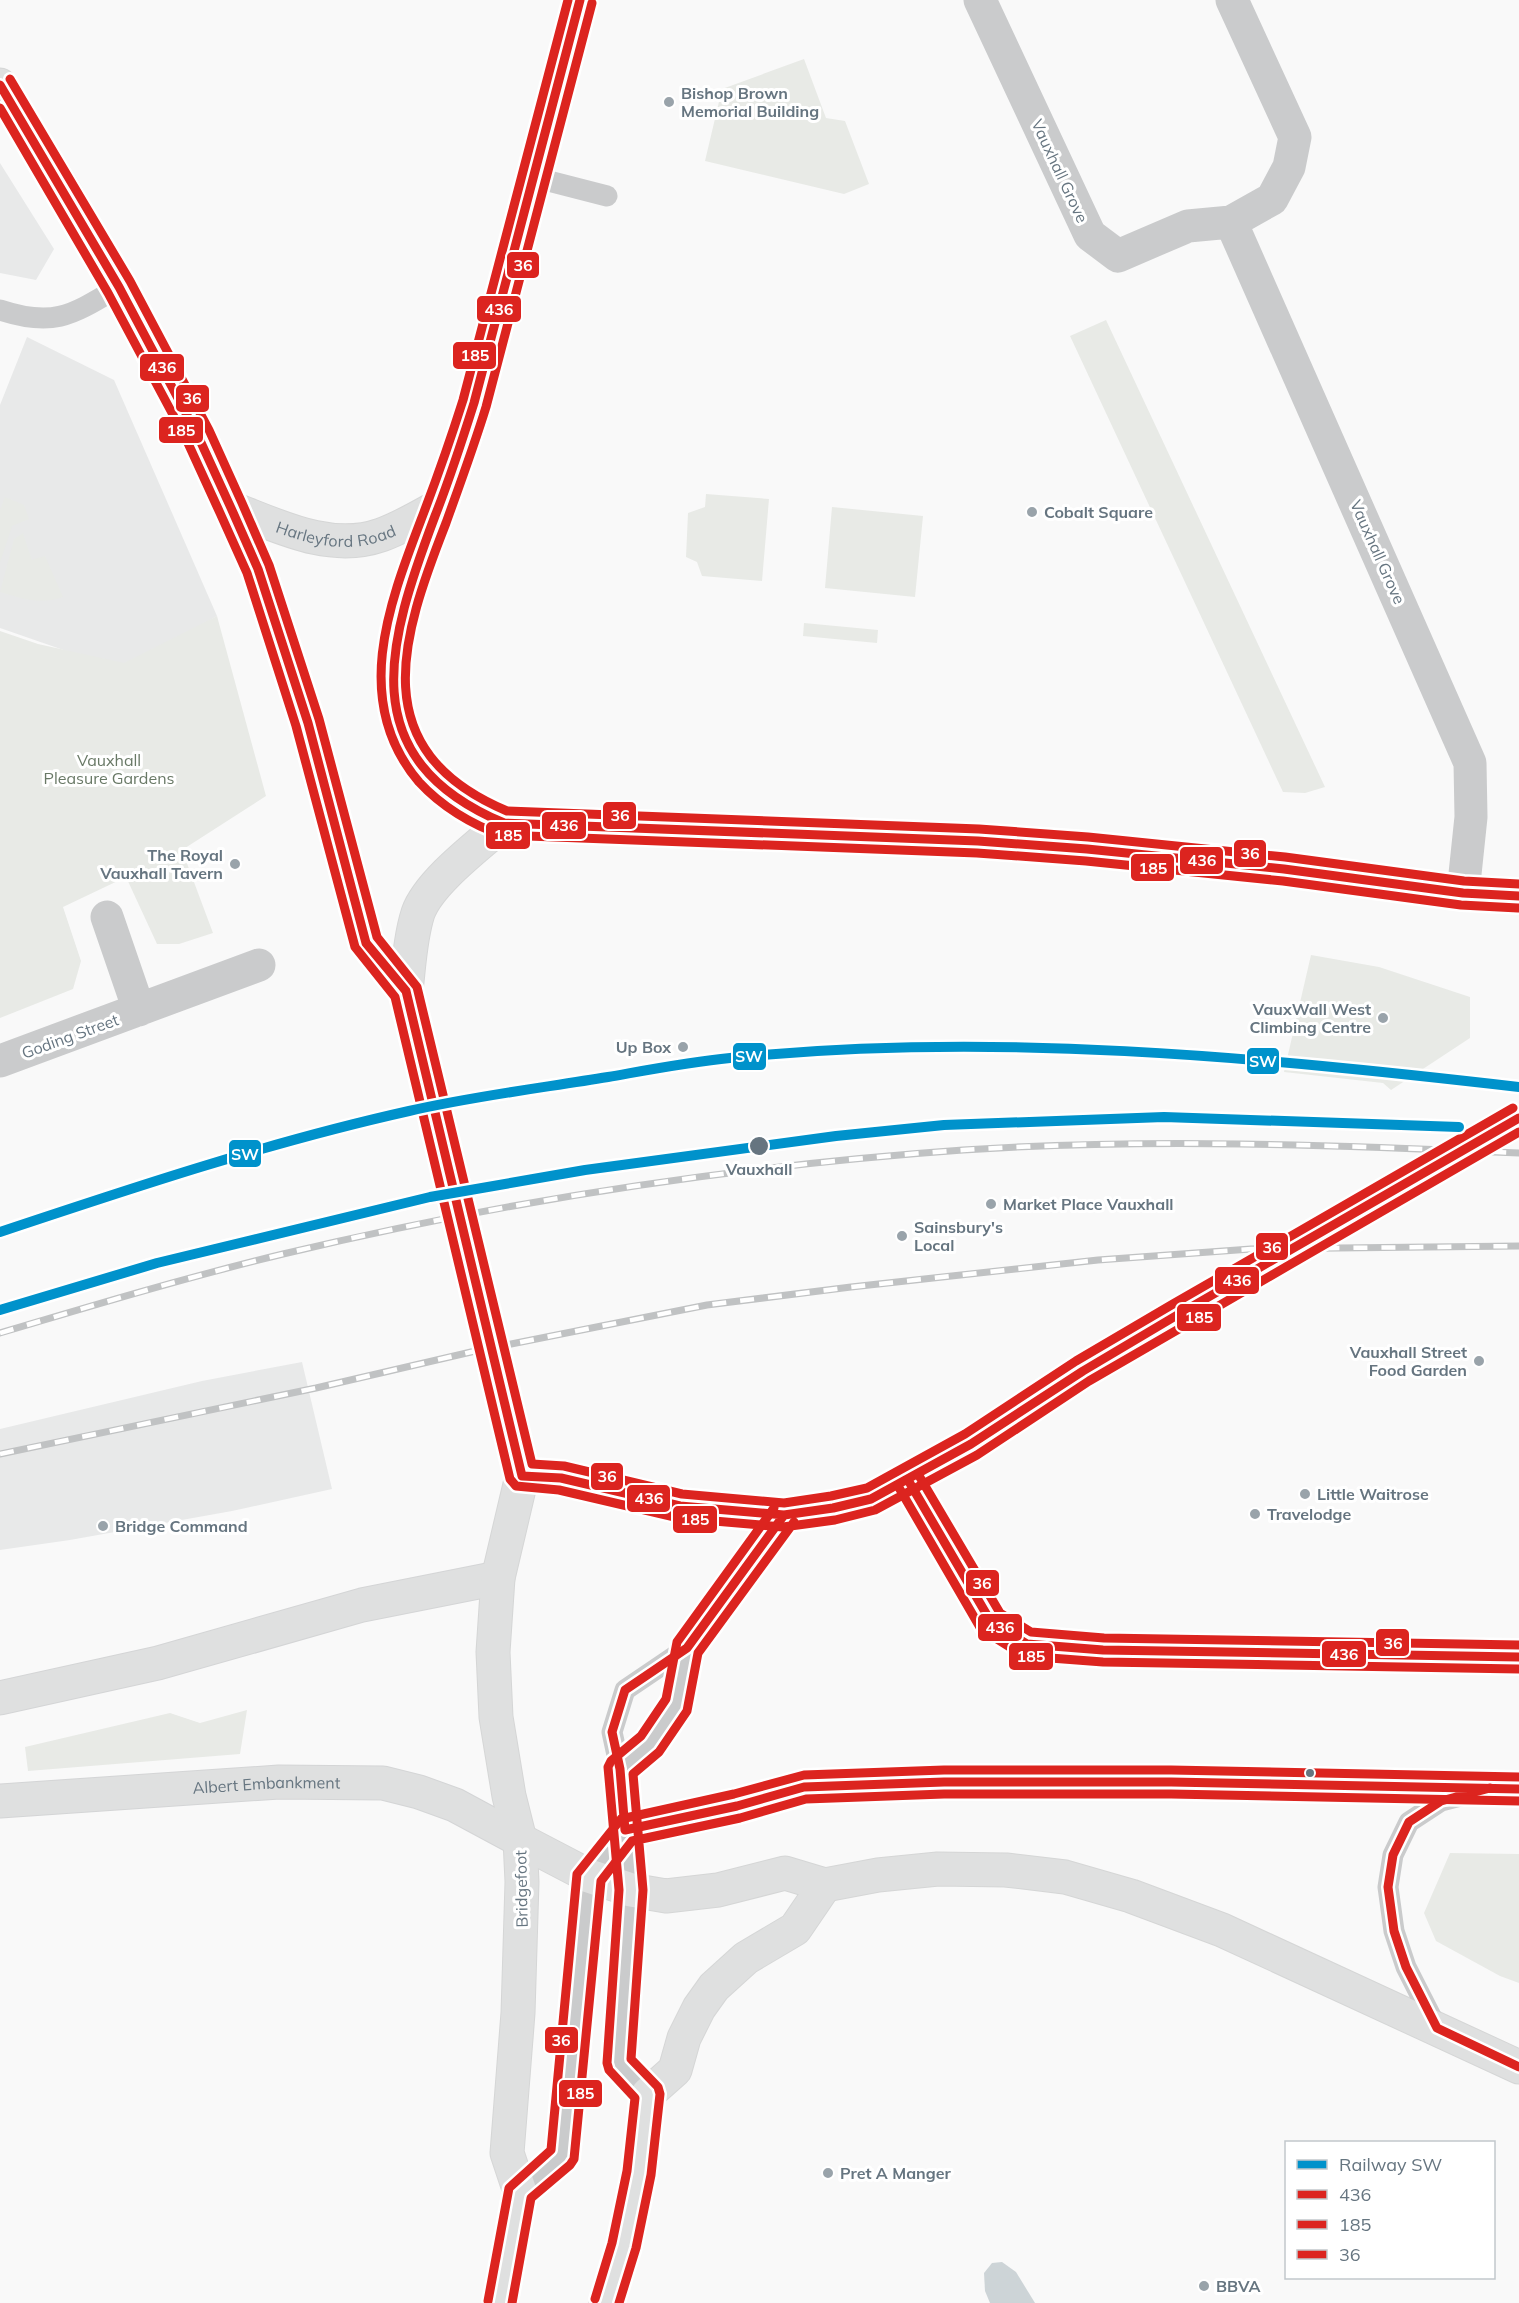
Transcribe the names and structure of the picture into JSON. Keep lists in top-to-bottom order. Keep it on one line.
{"streets":{"main road":["Harleyford Road","Albert Embankment","Bridgefoot"],"street":["Vauxhall Grove","Goding Street"]},"crossings":[["Albert Embankment","Bridgefoot"]],"parks":["Vauxhall Pleasure Gardens"],"places":["Bishop Brown Memorial Building","Cobalt Square","The Royal Vauxhall Tavern","VauxWall West Climbing Centre","Up Box","Vauxhall","Market Place Vauxhall","Sainsbury's Local","Vauxhall Street Food Garden","Little Waitrose","Travelodge","Bridge Command","Pret A Manger","BBVA"],"lines":["transit line 436","transit line 185","transit line 36","rail line SW"],"legend":["Railway SW","436","185","36"]}
